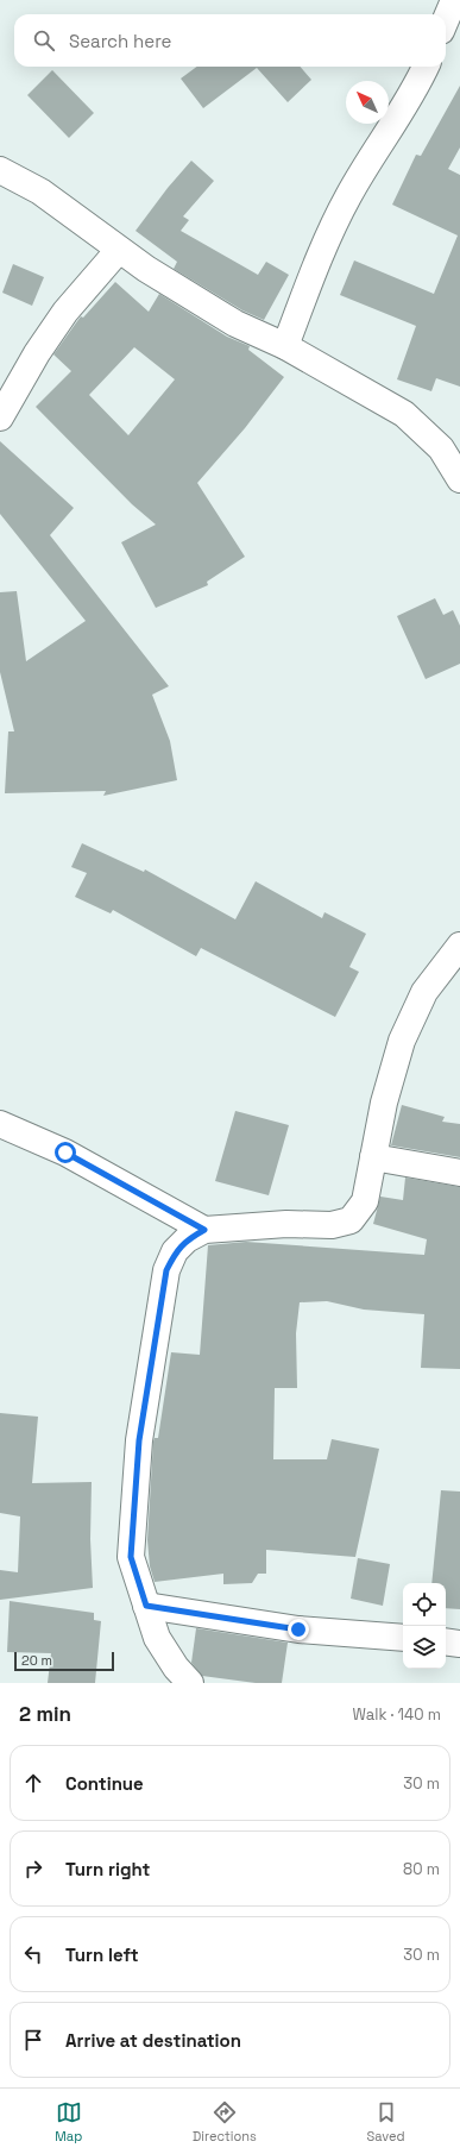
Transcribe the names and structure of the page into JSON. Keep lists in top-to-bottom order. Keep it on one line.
{"scale_bar":"20 m","north":"top left","page":{"search":"Search here","scale":"20 m","heading":["2 min","Walk · 140 m"],"list":[["Continue","30 m"],["Turn right","80 m"],["Turn left","30 m"],"Arrive at destination"],"nav":["Map","Directions","Saved"]}}
